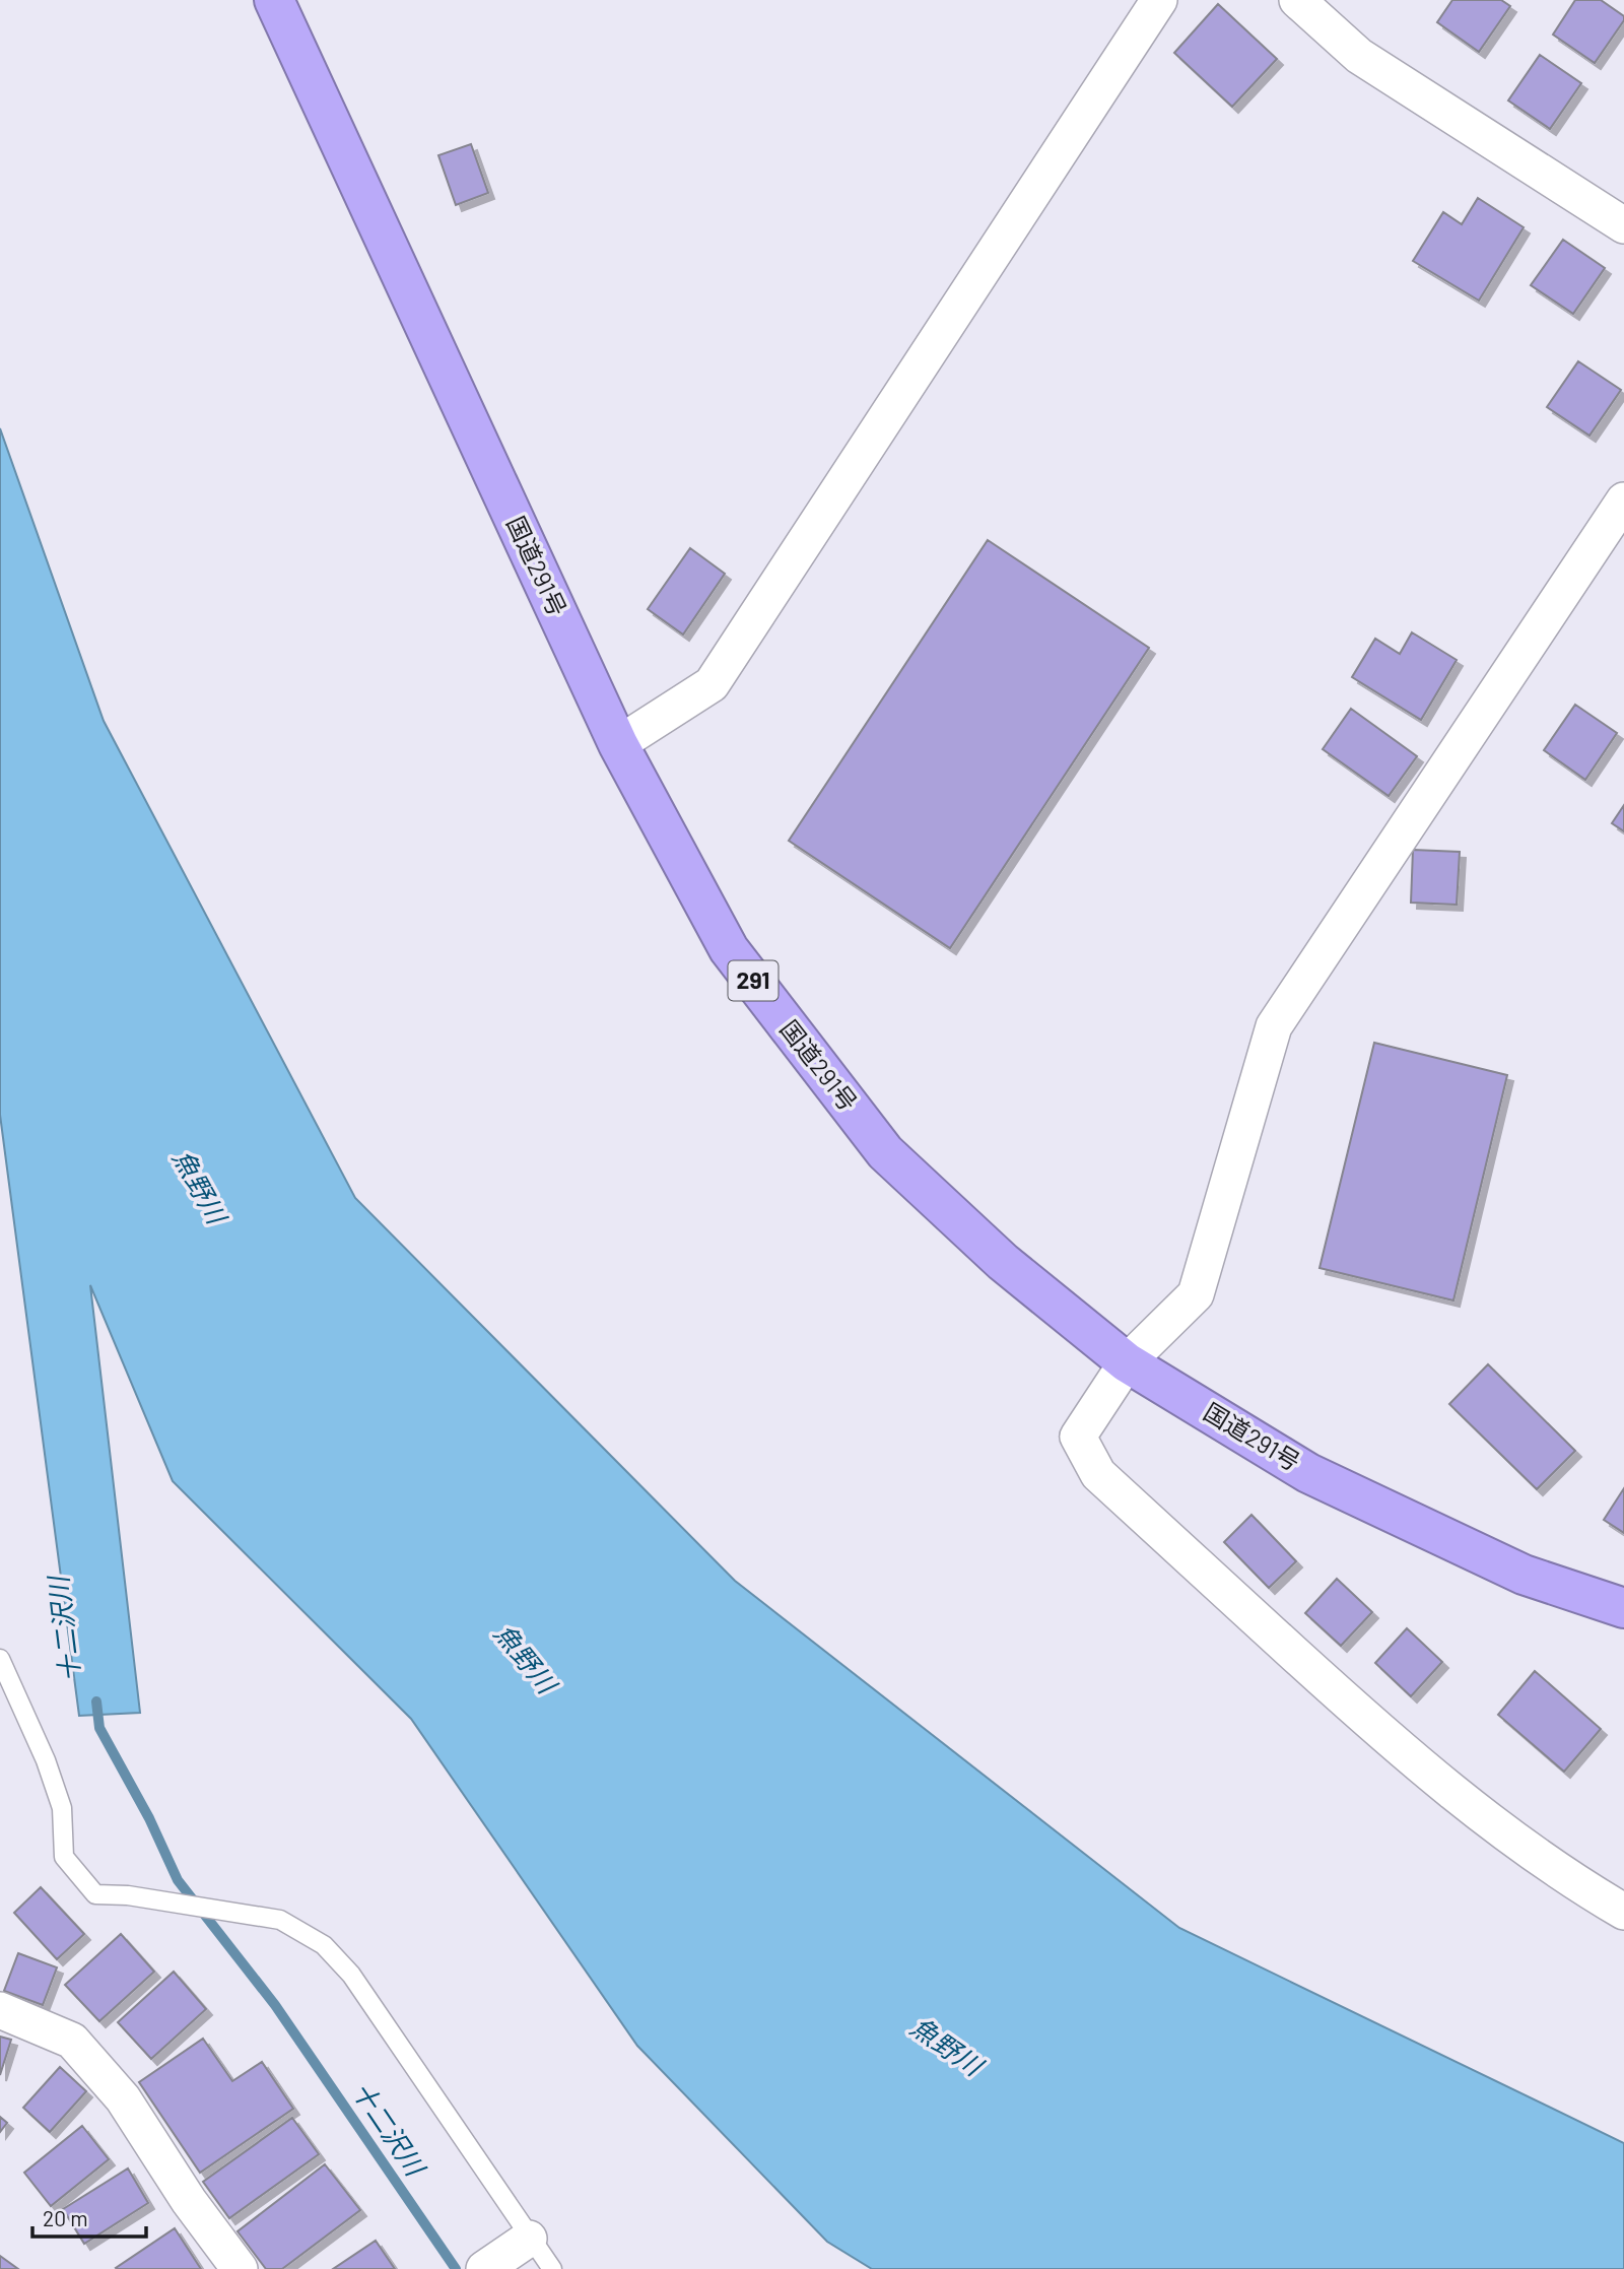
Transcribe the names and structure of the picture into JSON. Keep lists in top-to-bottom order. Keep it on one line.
{"streets":{"highway":["国道291号","291"]},"water":["魚野川","十二沢川"],"scale_bar":"20 m"}
